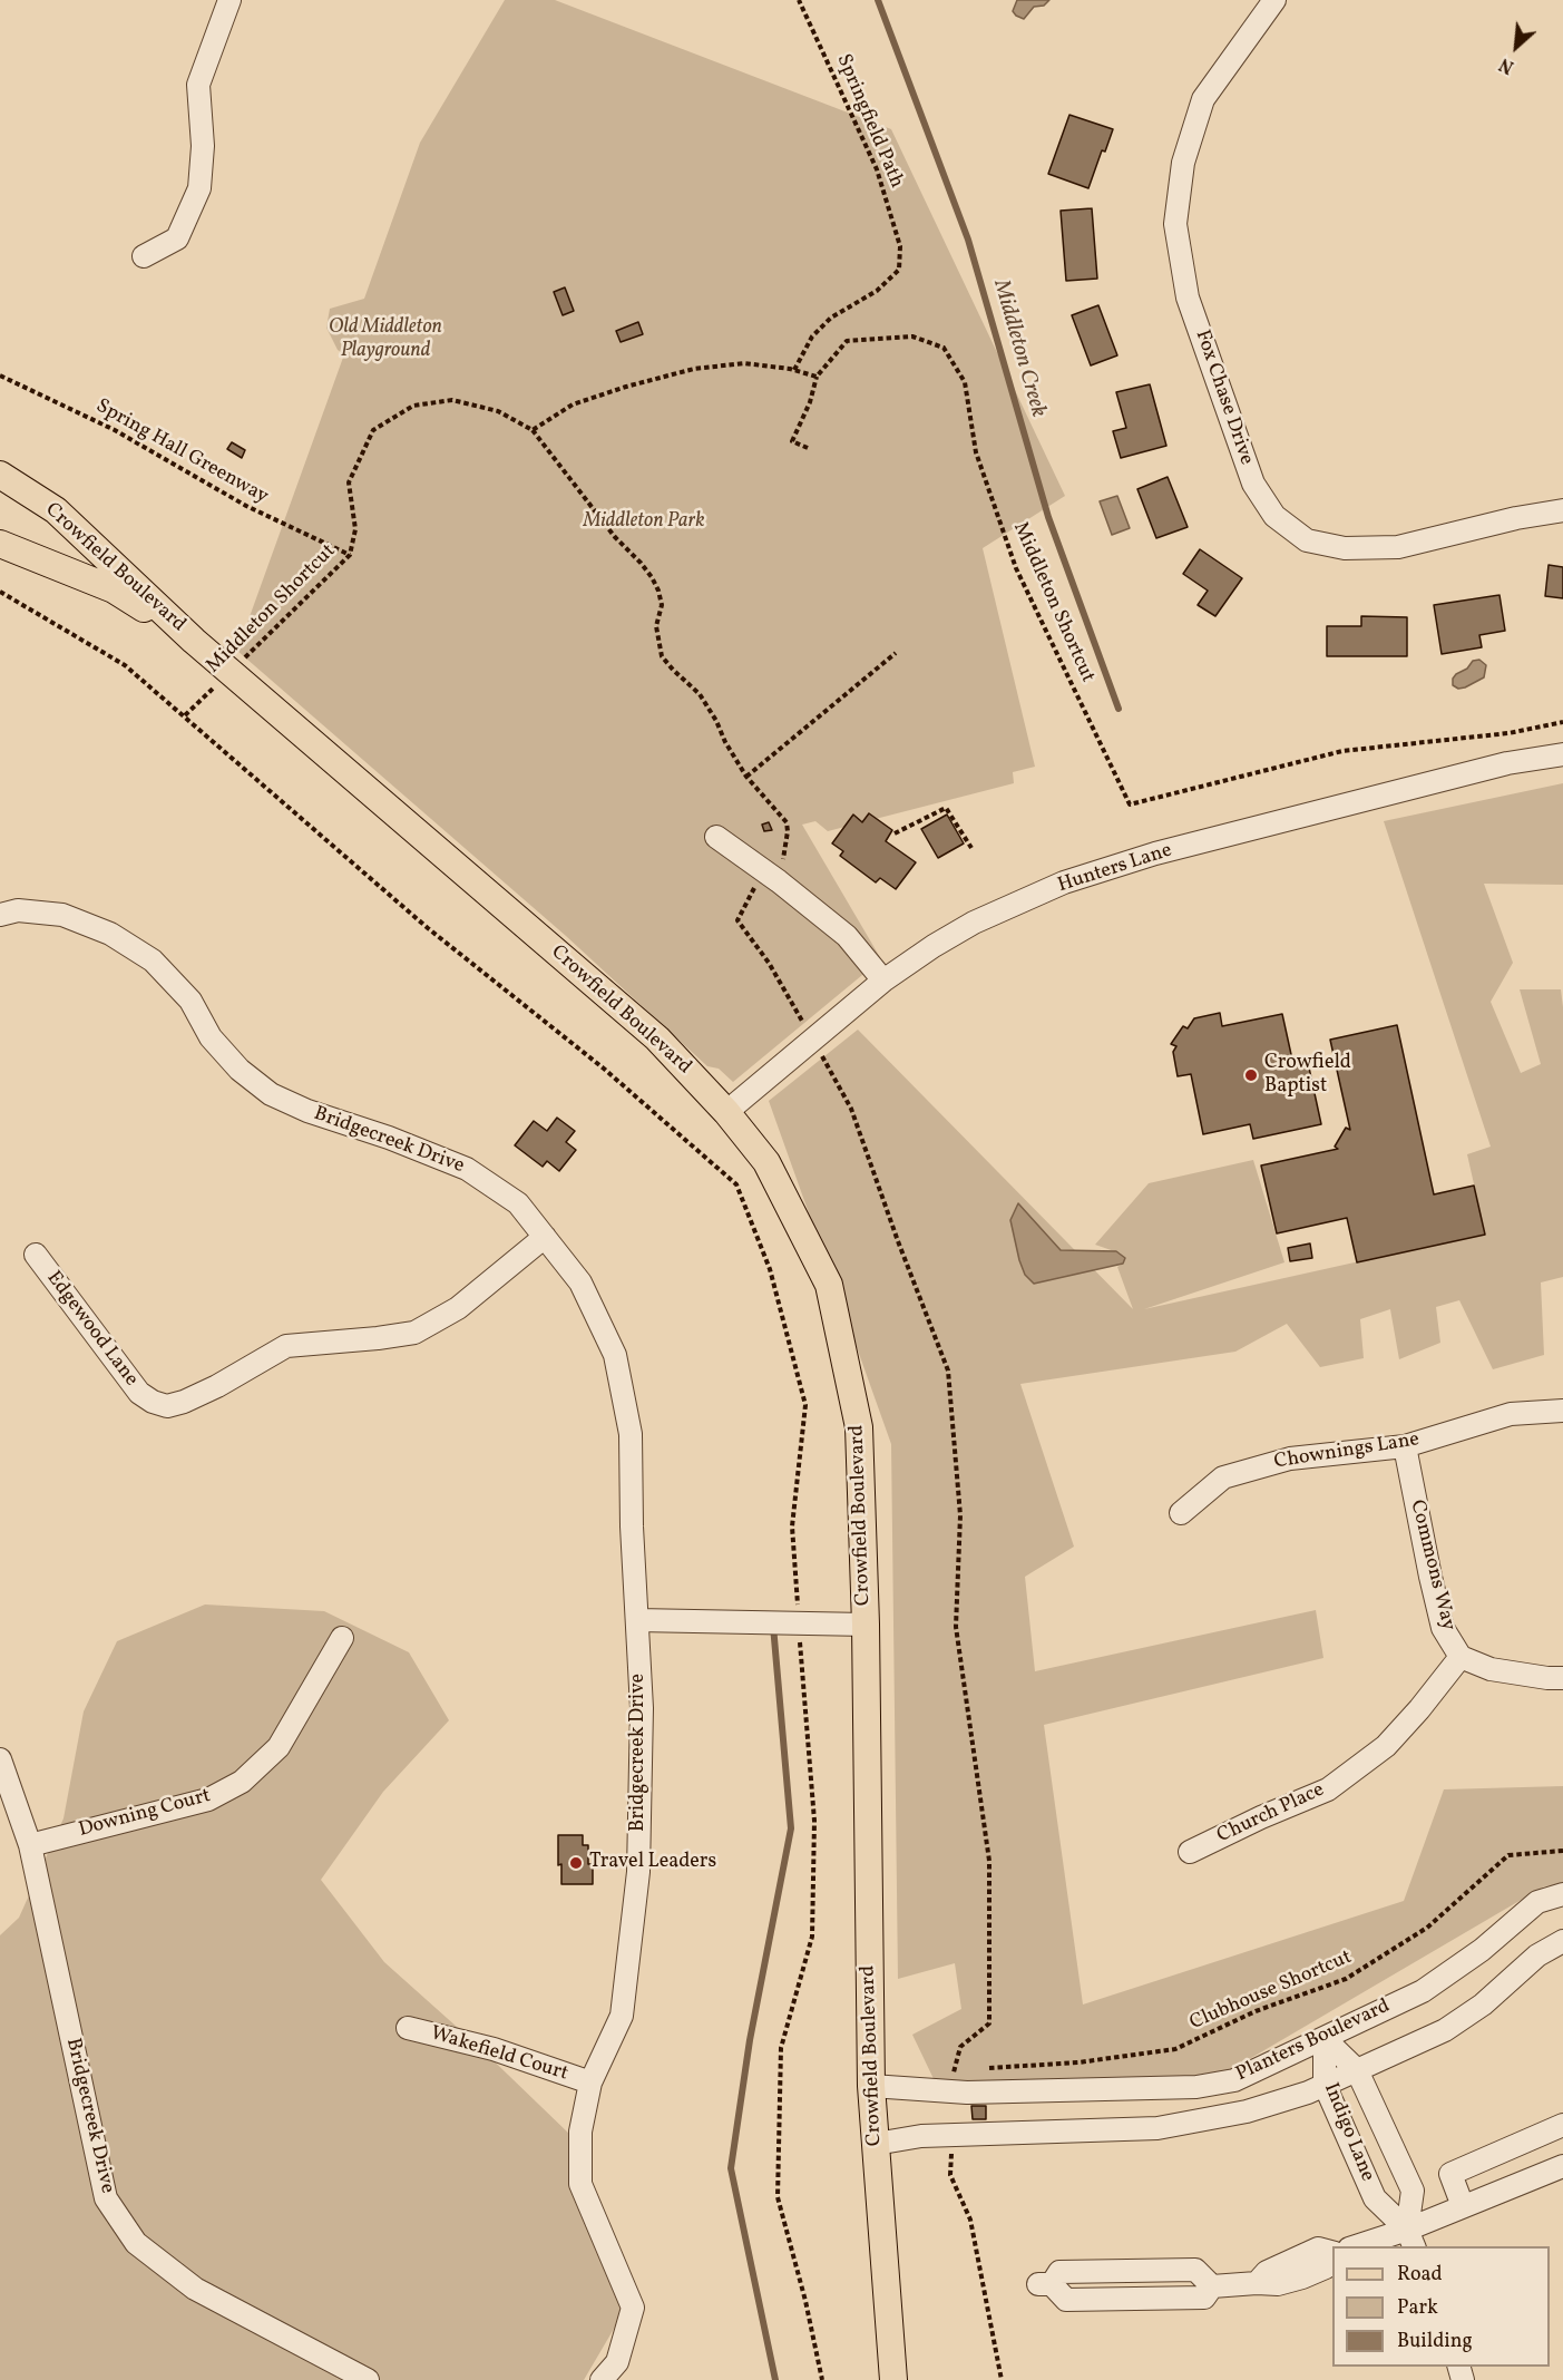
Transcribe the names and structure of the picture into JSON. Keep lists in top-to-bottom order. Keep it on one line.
{"streets":{"main road":["Crowfield Boulevard"],"street":["Fox Chase Drive","Hunters Lane","Bridgecreek Drive","Edgewood Lane","Chownings Lane","Commons Way","Downing Court","Church Place","Planters Boulevard","Wakefield Court","Indigo Lane"],"path":["Springfield Path","Spring Hall Greenway","Middleton Shortcut","Clubhouse Shortcut"]},"crossings":[["Springfield Path","Middleton Shortcut"],["Spring Hall Greenway","Middleton Shortcut"],["Crowfield Boulevard","Middleton Shortcut"],["Crowfield Boulevard","Hunters Lane"],["Crowfield Boulevard","Planters Boulevard"],["Bridgecreek Drive","Edgewood Lane"],["Bridgecreek Drive","Downing Court"],["Bridgecreek Drive","Wakefield Court"],["Chownings Lane","Commons Way"],["Commons Way","Church Place"],["Planters Boulevard","Indigo Lane"]],"water":["Middleton Creek"],"parks":["Old Middleton Playground","Middleton Park"],"places":["Crowfield Baptist","Travel Leaders"],"legend":["Road","Park","Building"],"north":"bottom left"}
